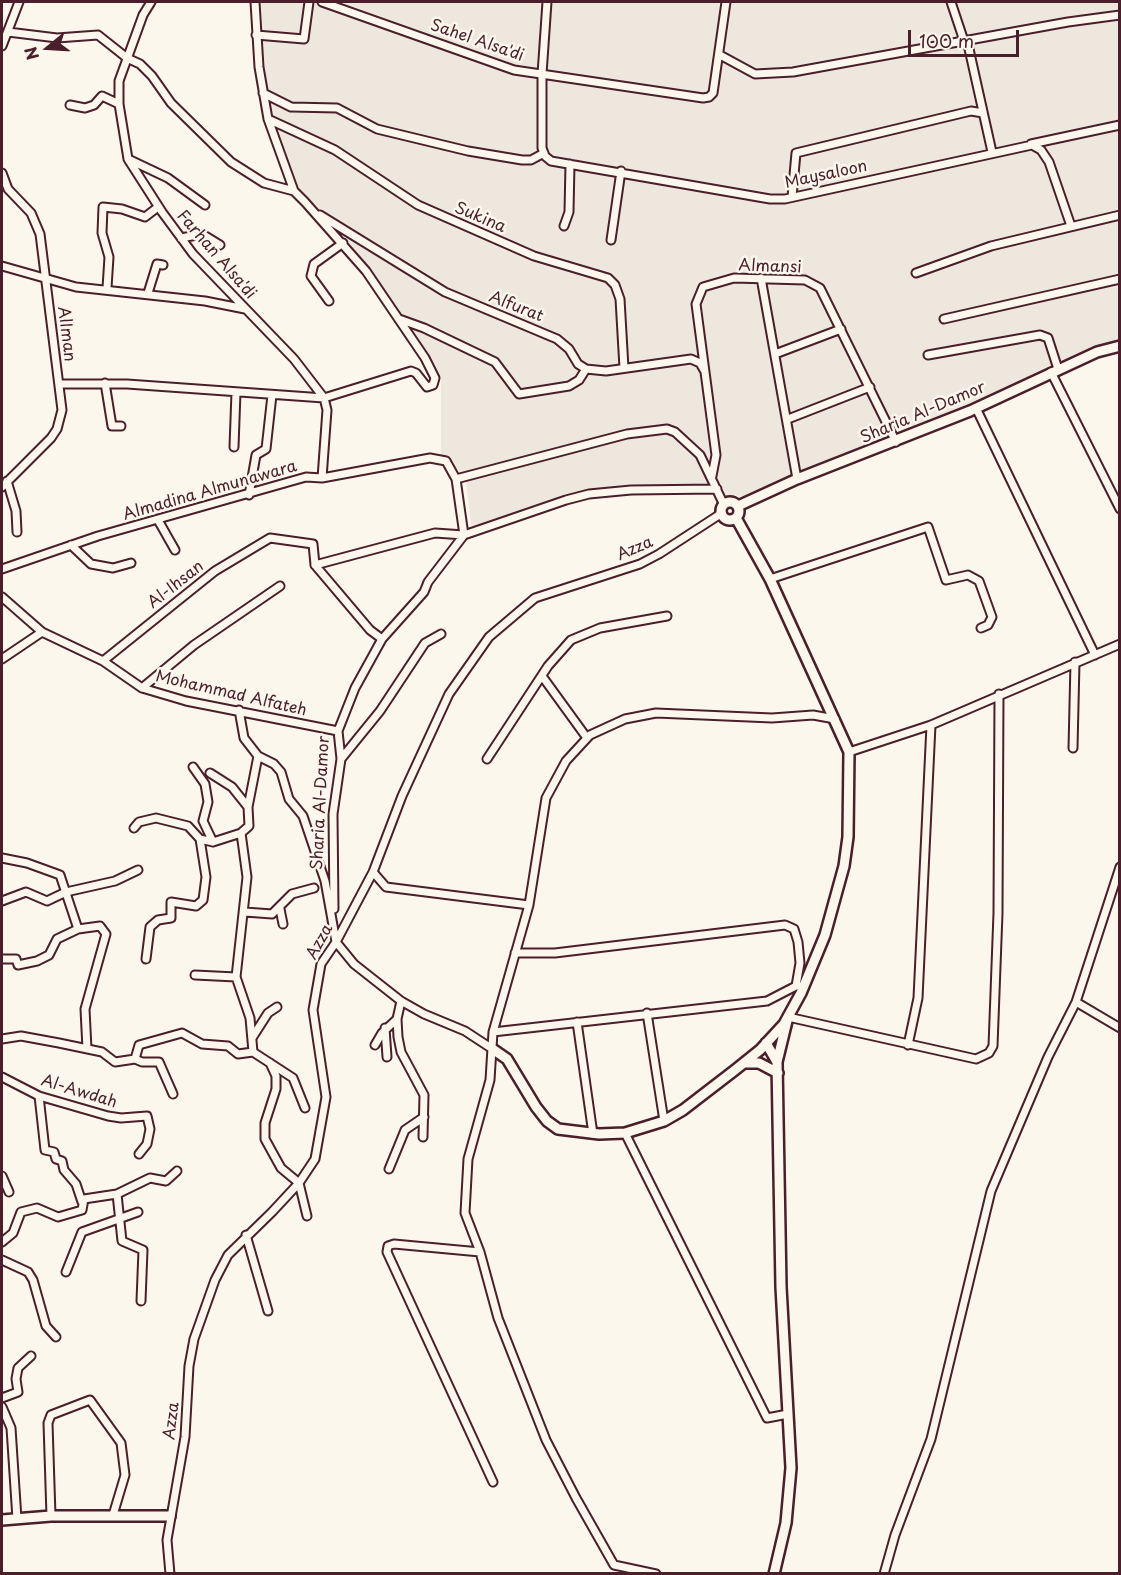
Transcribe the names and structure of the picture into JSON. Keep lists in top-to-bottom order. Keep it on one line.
{"streets":{"street":["Sahel Alsa'di","Maysaloon","Sukina","Farhan Alsa'di","Almansi","Alfurat","AlIman","Sharia Al-Damor","Almadina Almunawara","Azza","Al-Ihsan","Mohammad Alfateh","Al-Awdah"]},"crossings":[["Almansi","Sharia Al-Damor"],["Sharia Al-Damor","Azza"],["Sharia Al-Damor","Mohammad Alfateh"],["Al-Ihsan","Mohammad Alfateh"]],"scale_bar":"100 m","north":"left"}
